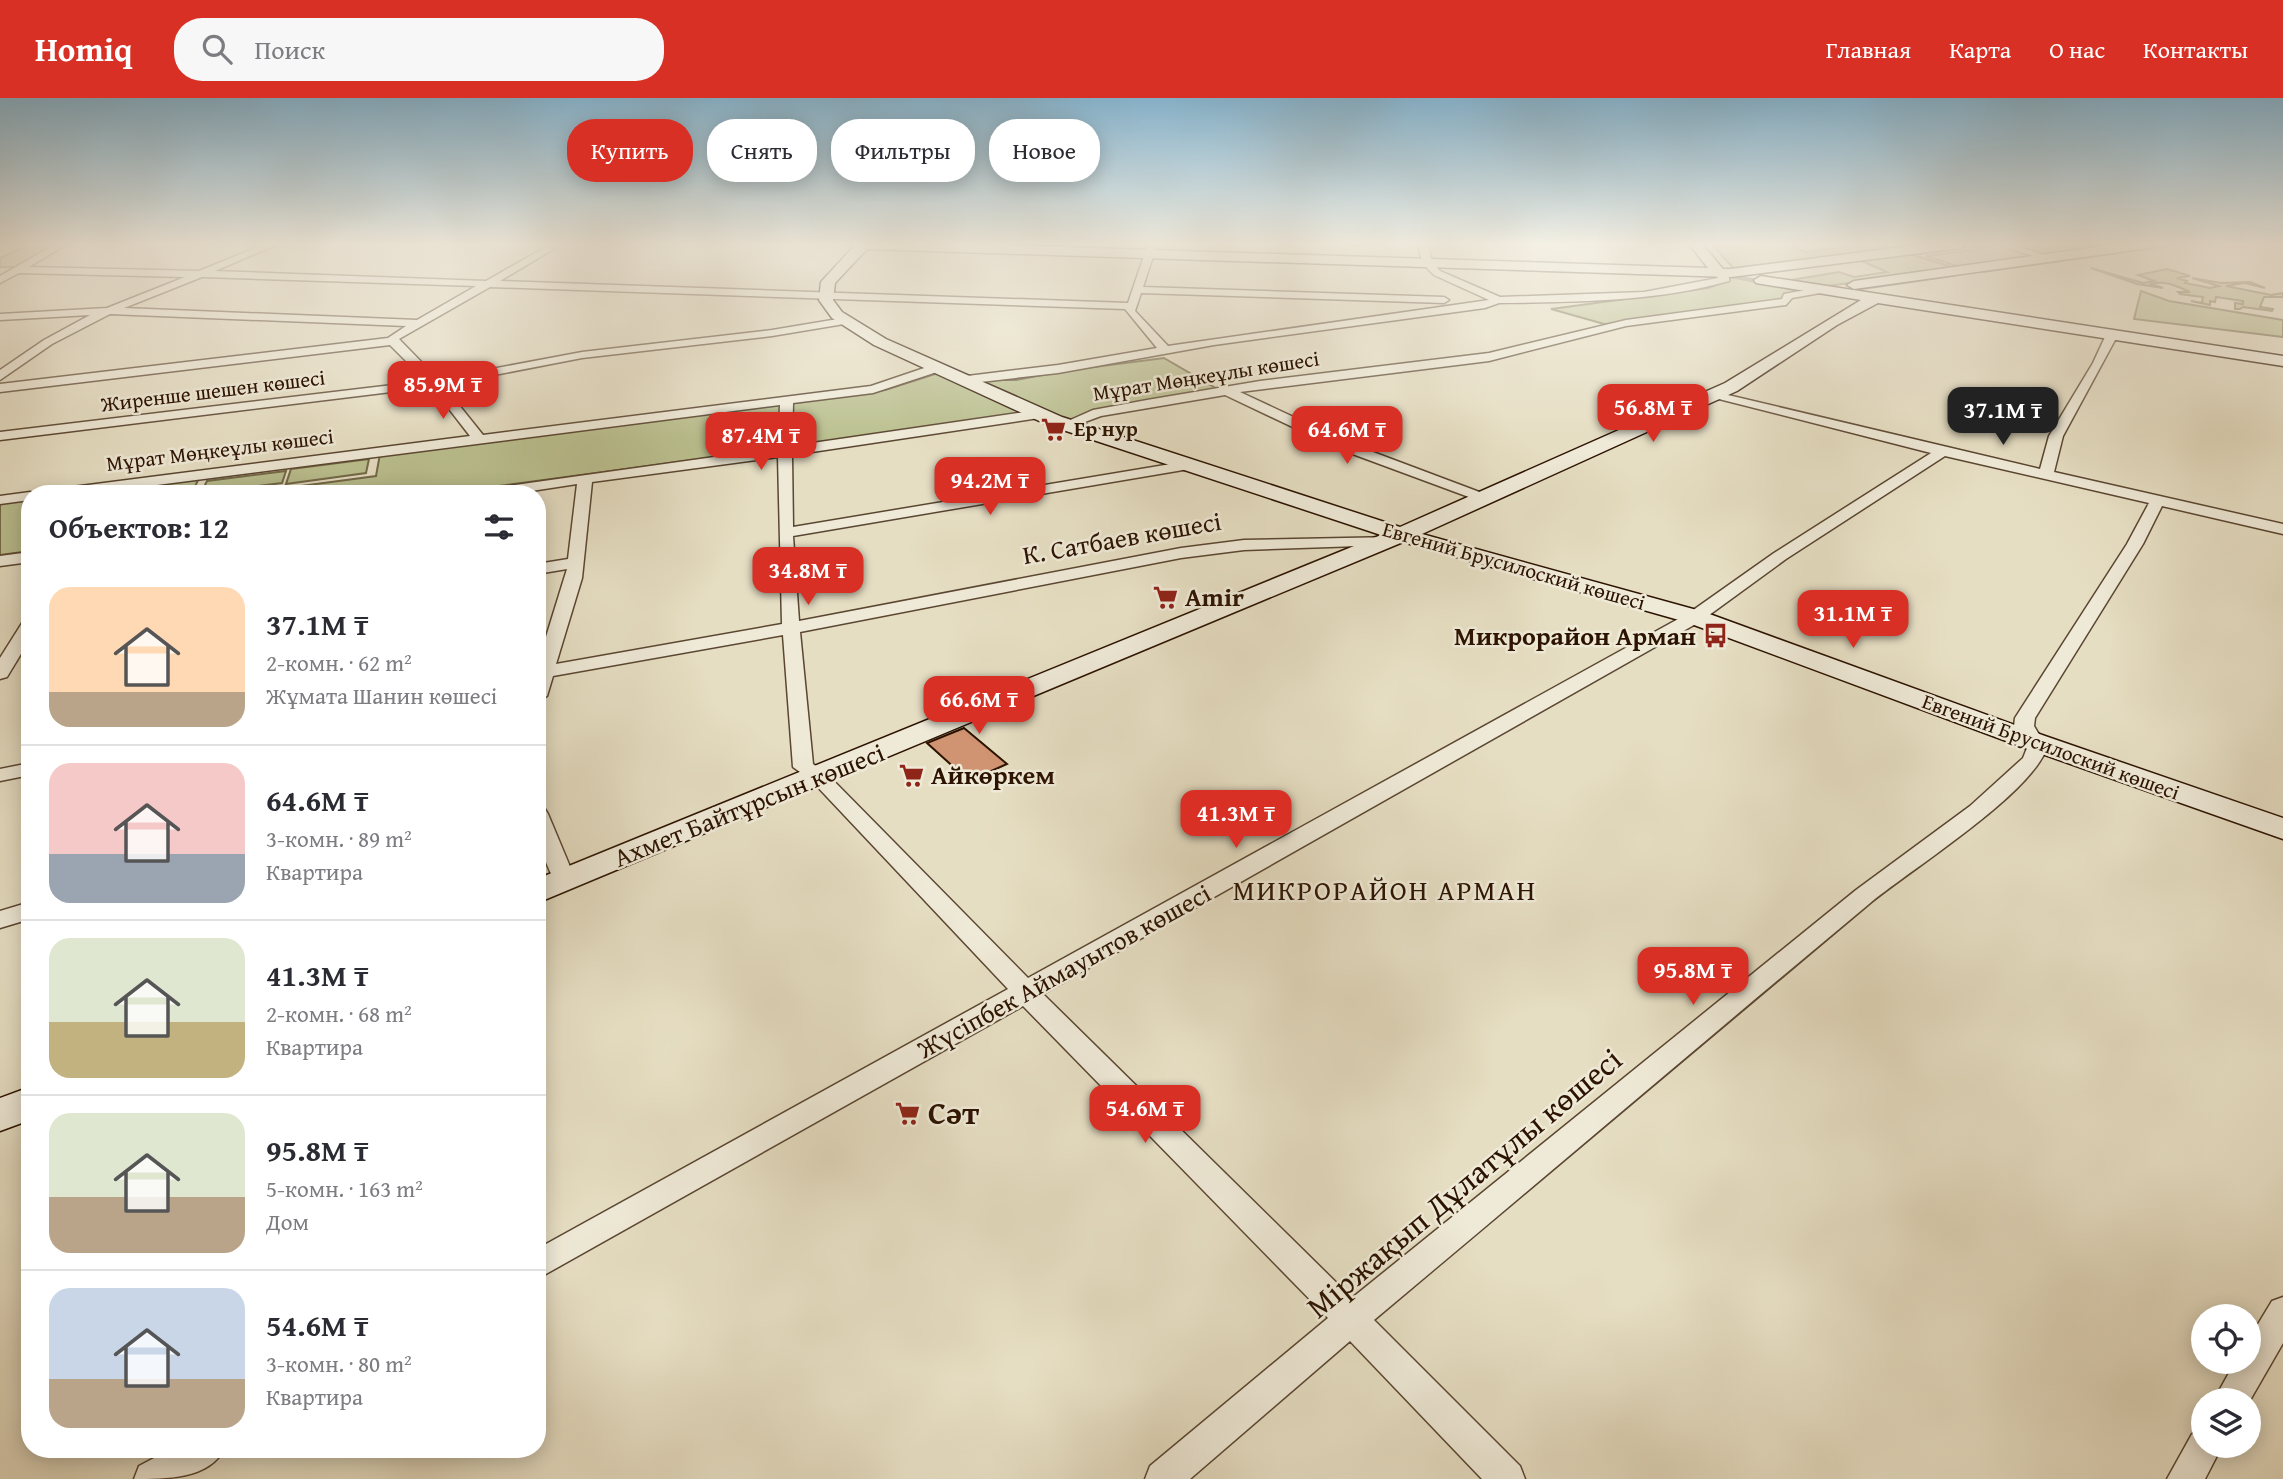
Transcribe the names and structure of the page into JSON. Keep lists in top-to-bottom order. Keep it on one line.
{"streets":{"main road":["Евгений Брусилоский көшесі","Ахмет Байтұрсын көшесі"],"street":["Мұрат Мөңкеұлы көшесі","Жиренше шешен көшесі","К. Сатбаев көшесі","Жүсіпбек Аймауытов көшесі","Міржақып Дұлатұлы көшесі"]},"crossings":[["Мұрат Мөңкеұлы көшесі","Евгений Брусилоский көшесі"],["Жиренше шешен көшесі","Евгений Брусилоский көшесі"],["К. Сатбаев көшесі","Евгений Брусилоский көшесі"],["К. Сатбаев көшесі","Ахмет Байтұрсын көшесі"],["Евгений Брусилоский көшесі","Ахмет Байтұрсын көшесі"],["Евгений Брусилоский көшесі","Жүсіпбек Аймауытов көшесі"],["Евгений Брусилоский көшесі","Міржақып Дұлатұлы көшесі"]],"districts":["МИКРОРАЙОН АРМАН"],"places":{"supermarket":["Ер нур","Amir","Айкөркем","Сәт"],"bus stop":["Микрорайон Арман"]},"page":{"header":"Homiq","search":"Поиск","nav":["Главная","Карта","О нас","Контакты"],"chip":["Купить","Снять","Фильтры","Новое"],"price":["85.9M ₸","56.8M ₸","37.1M ₸","64.6M ₸","87.4M ₸","94.2M ₸","34.8M ₸","31.1M ₸","66.6M ₸","41.3M ₸","95.8M ₸","54.6M ₸"],"heading":"Объектов: 12","list":[{"name":"37.1M ₸","note":"2-комн. · 62 m² · Жұмата Шанин көшесі"},{"name":"64.6M ₸","note":"3-комн. · 89 m² · Квартира"},{"name":"41.3M ₸","note":"2-комн. · 68 m² · Квартира"},{"name":"95.8M ₸","note":"5-комн. · 163 m² · Дом"},{"name":"54.6M ₸","note":"3-комн. · 80 m² · Квартира"}]}}
